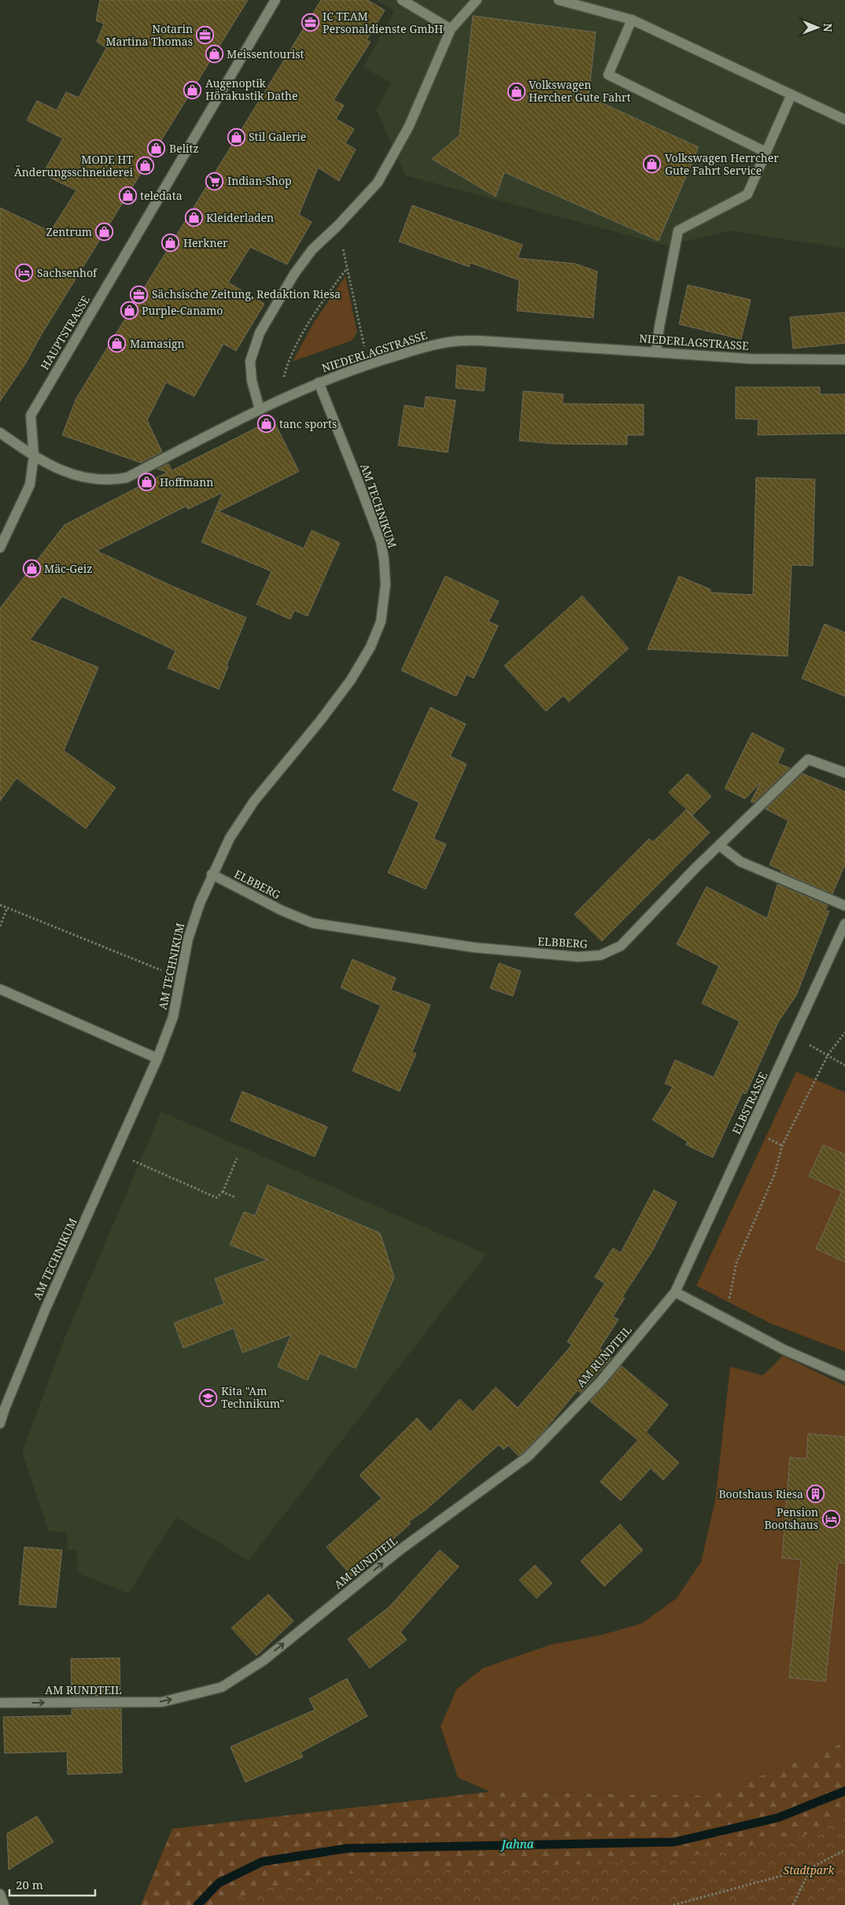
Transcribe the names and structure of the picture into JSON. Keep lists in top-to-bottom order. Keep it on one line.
{"streets":{"street":["HAUPTSTRASSE","NIEDERLAGSTRASSE","AM TECHNIKUM","ELBBERG","ELBSTRASSE","AM RUNDTEIL"]},"crossings":[["HAUPTSTRASSE","NIEDERLAGSTRASSE"],["NIEDERLAGSTRASSE","AM TECHNIKUM"],["AM TECHNIKUM","ELBBERG"],["ELBSTRASSE","AM RUNDTEIL"]],"one_way":["AM RUNDTEIL"],"water":["Jahna"],"parks":["Stadtpark"],"places":{"office":["IC TEAM Personaldienste GmbH","Notarin Martina Thomas","Sächsische Zeitung, Redaktion Riesa"],"shop":["Meissentourist","Augenoptik Hörakustik Dathe","Volkswagen Hercher Gute Fahrt","Stil Galerie","Belitz","Volkswagen Herrcher Gute Fahrt Service","MODE HT Änderungsschneiderei","teledata","Kleiderladen","Zentrum","Herkner","Purple-Canamo","Mamasign","tanc sports","Hoffmann","Mäc-Geiz"],"supermarket":["Indian-Shop"],"hotel":["Sachsenhof","Pension Bootshaus"],"school or university":["Kita \"Am Technikum\""],"building":["Bootshaus Riesa"]},"scale_bar":"20 m","north":"right"}
